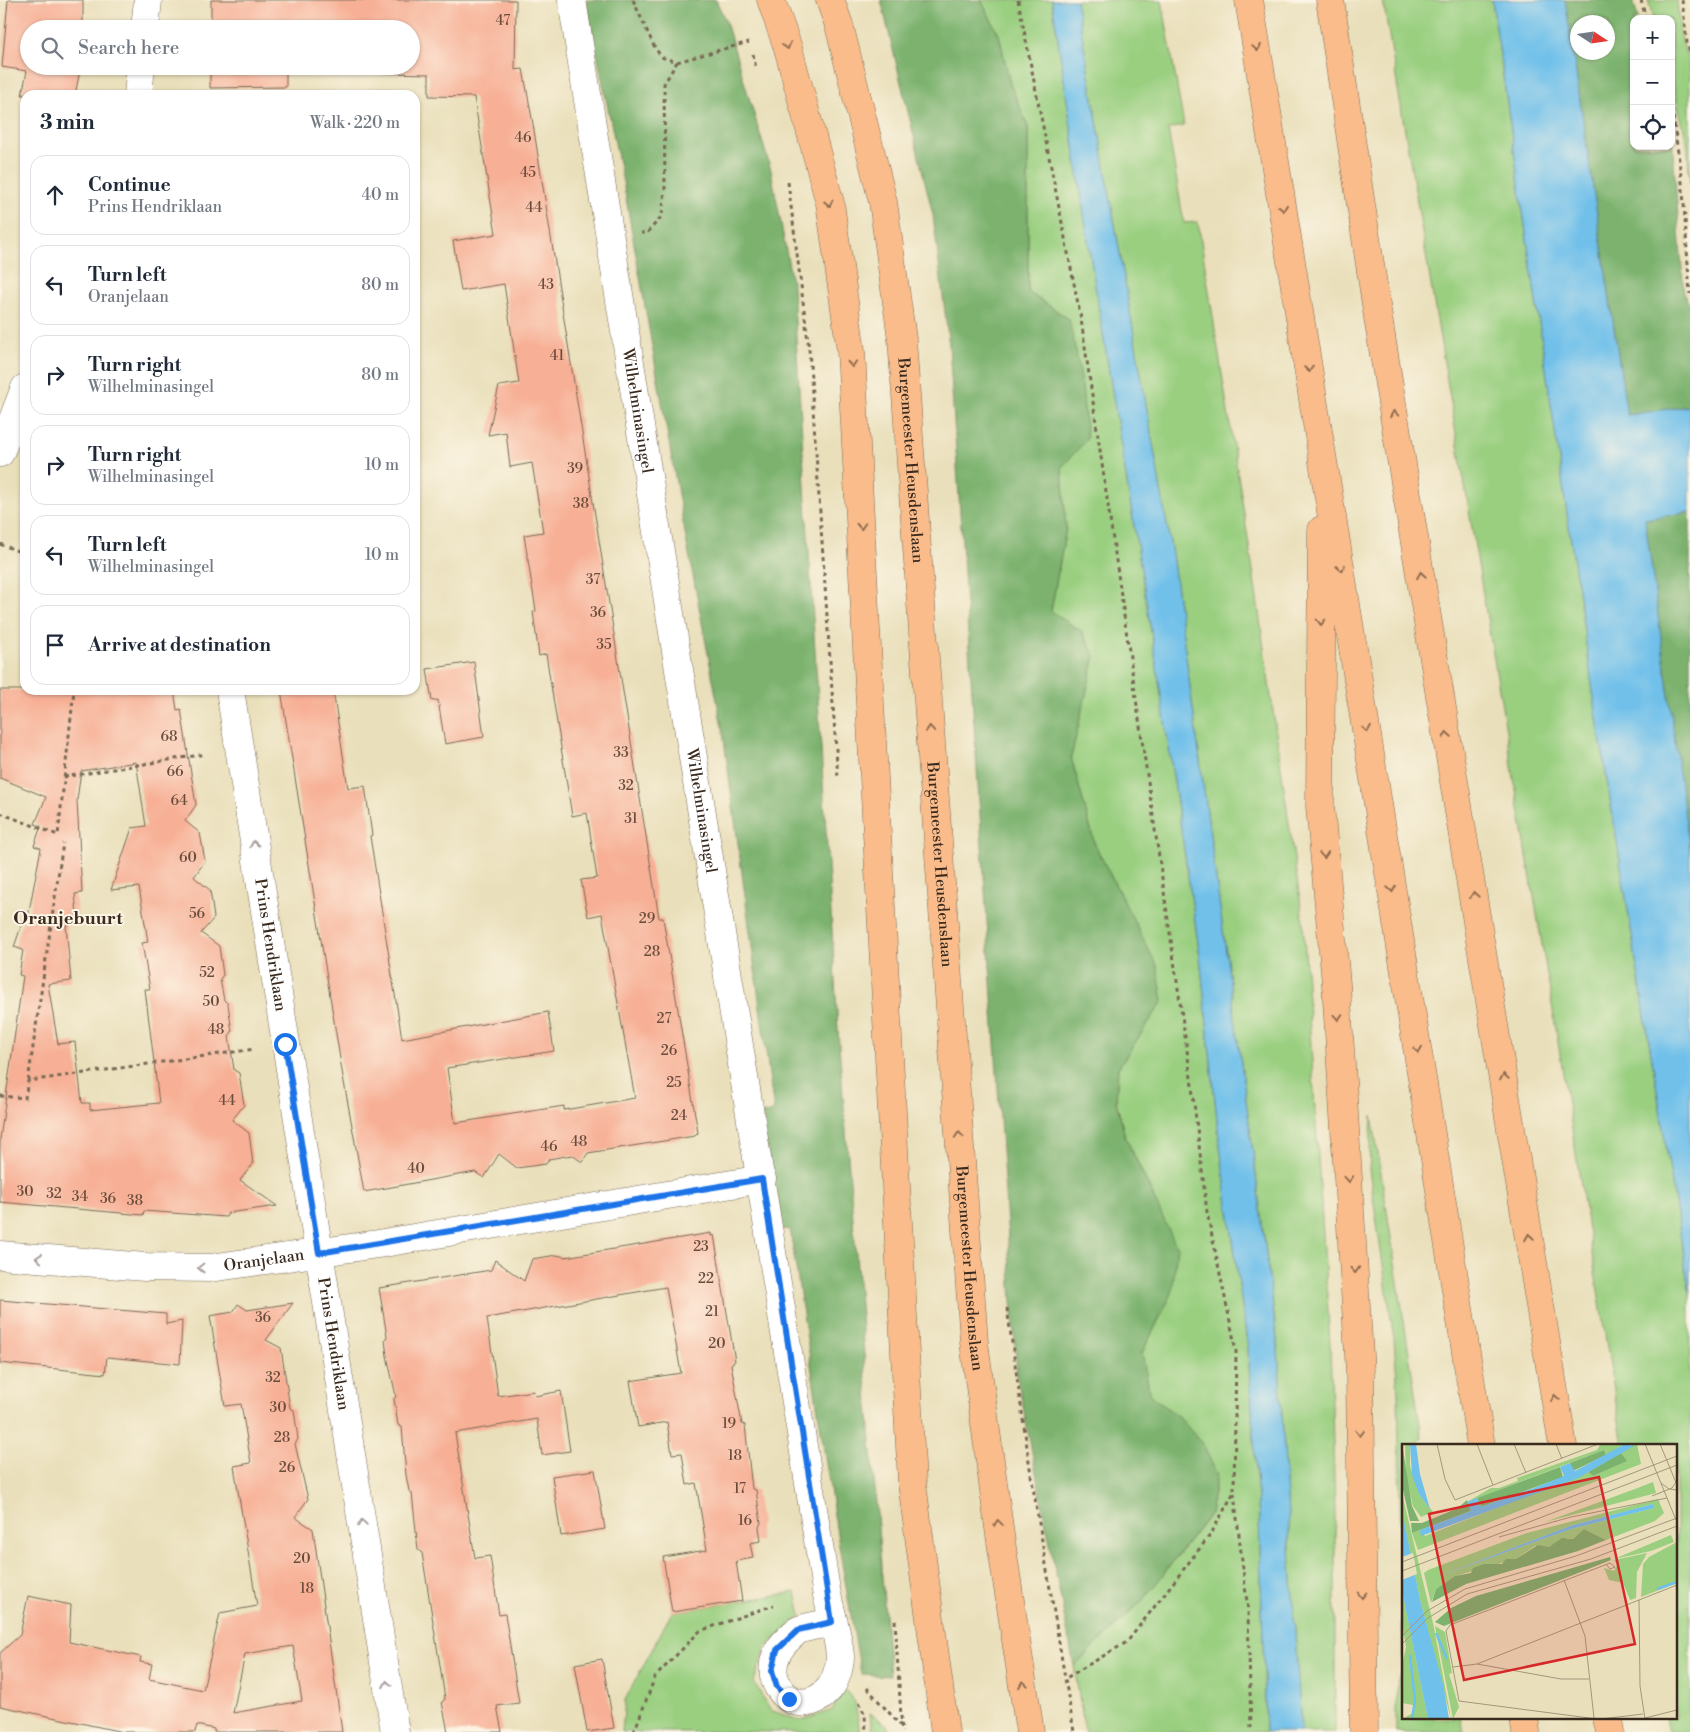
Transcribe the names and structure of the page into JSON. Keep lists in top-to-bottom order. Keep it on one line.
{"streets":{"main road":["Burgemeester Heusdenslaan"],"street":["Wilhelminasingel","Prins Hendriklaan","Oranjelaan"]},"crossings":[["Wilhelminasingel","Oranjelaan"],["Prins Hendriklaan","Oranjelaan"]],"one_way":["Prins Hendriklaan","Oranjelaan"],"districts":["Oranjebuurt"],"house_numbers":["47","46","45","44","43","41","39","38","37","36","35","68","33","66","32","64","31","60","56","29","28","52","50","27","48","26","25","44","24","48","46","40","30","32","34","36","38","23","22","21","36","20","32","30","19","28","18","26","17","16","20","18"],"north":"right","page":{"map_buttons":["+","−"],"search":"Search here","heading":["3 min","Walk · 220 m"],"list":[["Continue","Prins Hendriklaan","40 m"],["Turn left","Oranjelaan","80 m"],["Turn right","Wilhelminasingel","80 m"],["Turn right","Wilhelminasingel","10 m"],["Turn left","Wilhelminasingel","10 m"],"Arrive at destination"]}}
